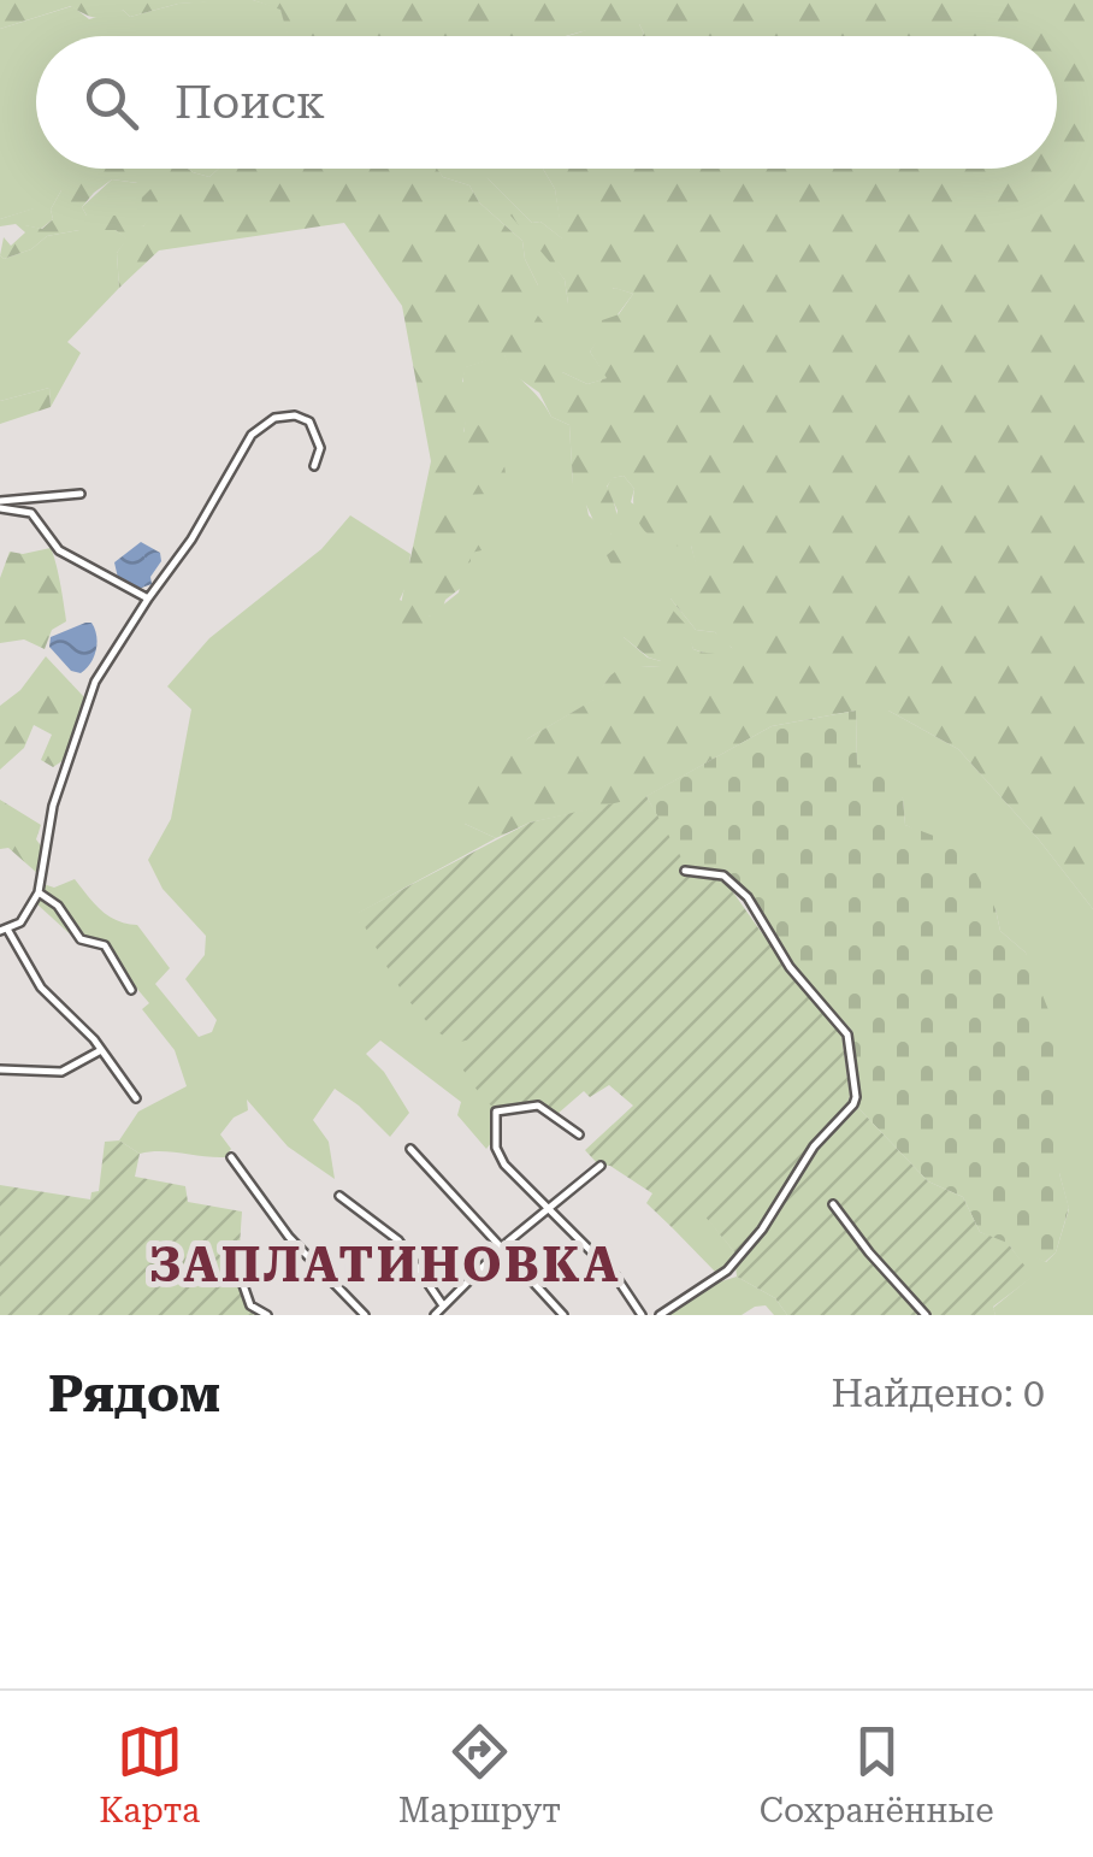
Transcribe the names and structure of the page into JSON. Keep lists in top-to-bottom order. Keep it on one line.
{"districts":["ЗАПЛАТИНОВКА"],"page":{"search":"Поиск","heading":["Рядом","Найдено: 0"],"nav":["Карта","Маршрут","Сохранённые"]}}
